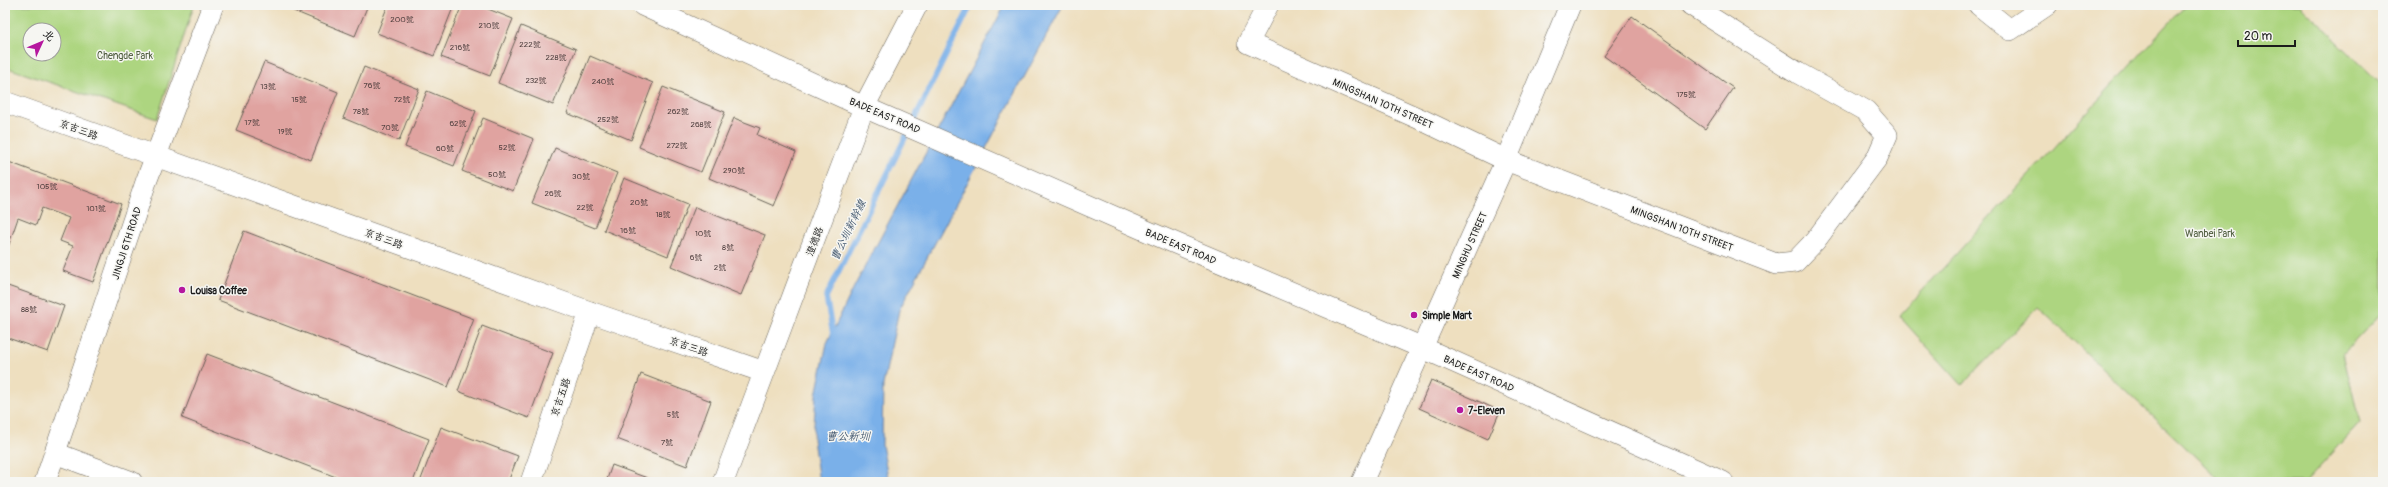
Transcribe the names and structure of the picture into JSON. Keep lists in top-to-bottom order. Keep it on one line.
{"streets":{"street":["MINGSHAN 10TH STREET","BADE EAST ROAD","京吉三路","澄德路","JINGJI 6TH ROAD","MINGHU STREET","京吉五路"]},"crossings":[["MINGSHAN 10TH STREET","MINGHU STREET"],["BADE EAST ROAD","澄德路"],["BADE EAST ROAD","MINGHU STREET"],["京吉三路","澄德路"],["京吉三路","JINGJI 6TH ROAD"],["京吉三路","京吉五路"]],"water":["曹公圳新幹線","曹公新圳"],"parks":["Chengde Park","Wanbei Park"],"places":["Louisa Coffee","Simple Mart","7-Eleven"],"house_numbers":["200號","210號","222號","216號","228號","232號","240號","76號","13號","175號","15號","72號","78號","262號","252號","17號","62號","268號","70號","19號","272號","52號","60號","290號","50號","30號","105號","26號","20號","22號","101號","18號","16號","10號","8號","6號","2號","88號","5號","7號"],"scale_bar":"20 m","north":"top right"}
